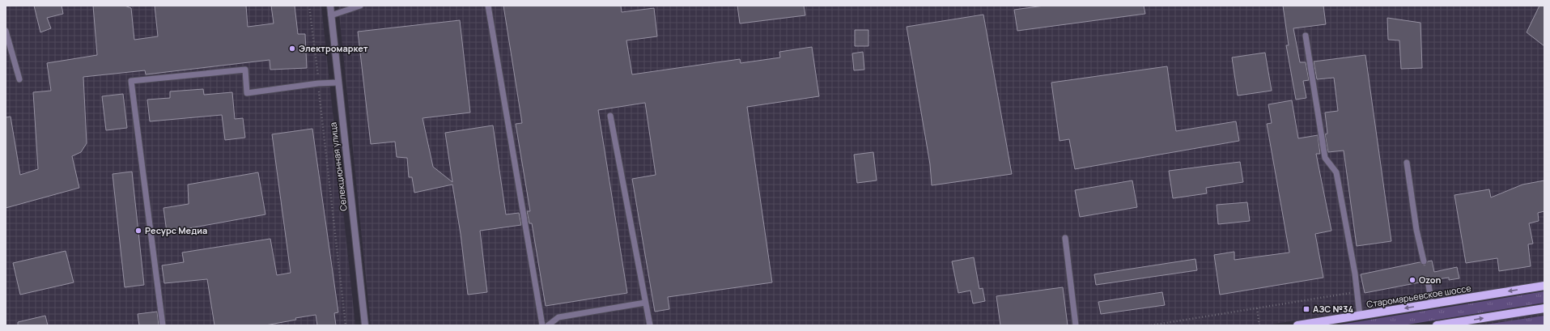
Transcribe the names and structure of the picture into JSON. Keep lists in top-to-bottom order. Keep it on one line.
{"streets":{"main road":["Старомарьевское шоссе"],"street":["Селекционная улица"]},"places":{"other":["Электромаркет","Ресурс Медиа","Ozon"],"transit":["АЗС №34"]}}
